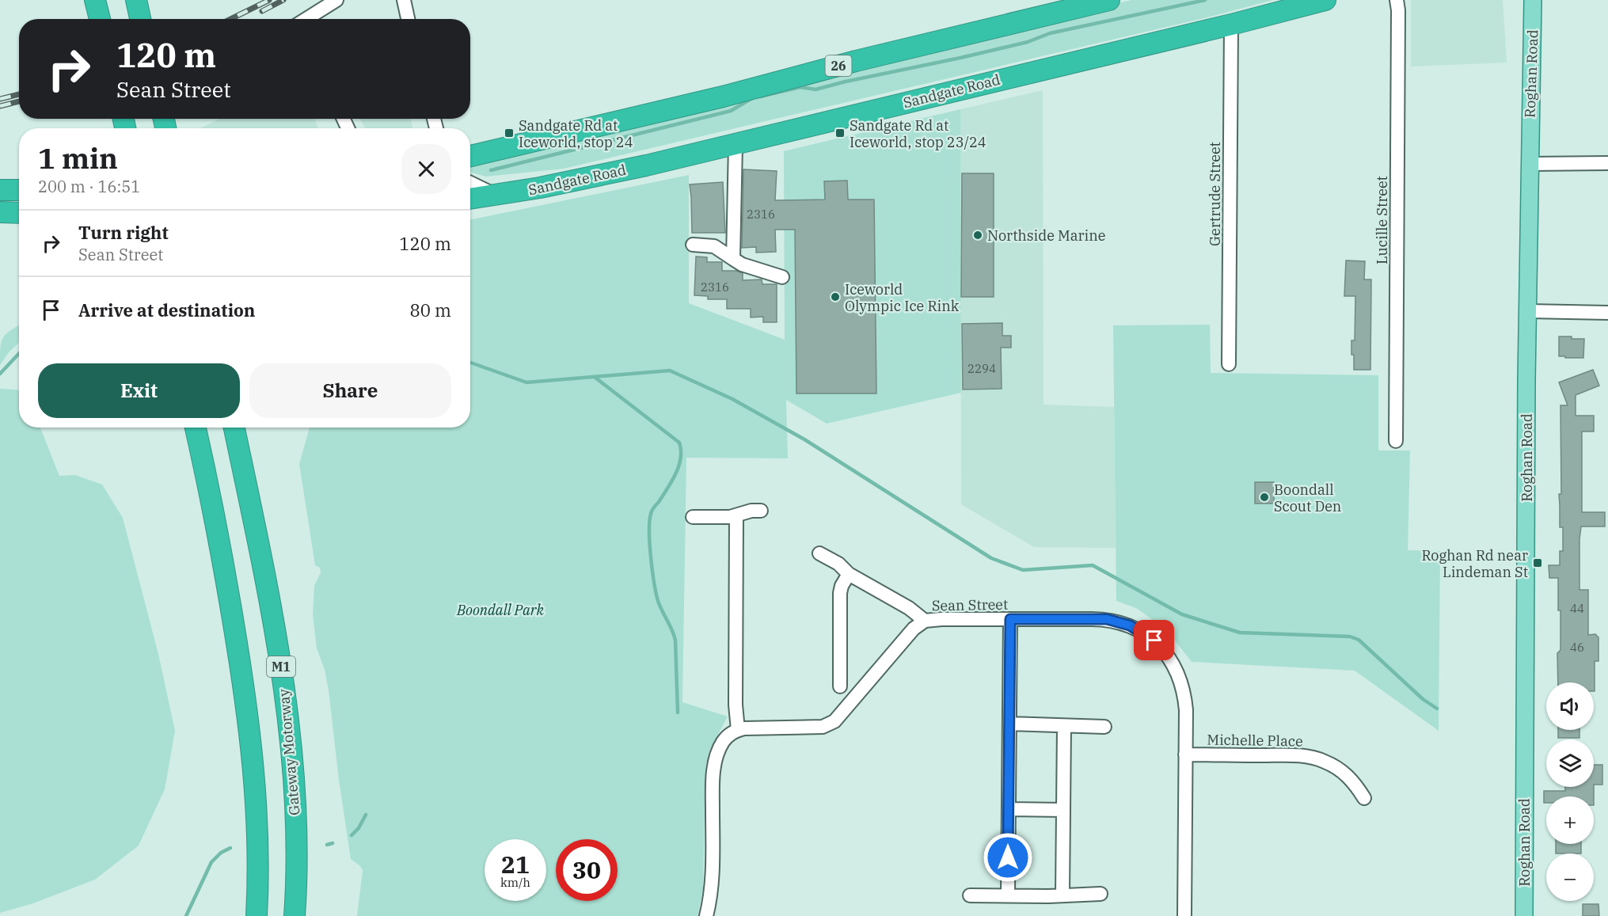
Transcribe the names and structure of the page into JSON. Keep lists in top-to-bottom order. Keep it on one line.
{"streets":{"highway":["26","Sandgate Road","M1","Gateway Motorway"],"main road":["Roghan Road"],"street":["Gertrude Street","Lucille Street","Sean Street","Michelle Place"]},"crossings":[["Sandgate Road","Gertrude Street"],["Sean Street","Michelle Place"]],"parks":["Boondall Park"],"places":{"transit":["Sandgate Rd at Iceworld, stop 24","Sandgate Rd at Iceworld, stop 23/24","Roghan Rd near Lindeman St"],"other":["Northside Marine","Iceworld Olympic Ice Rink","Boondall Scout Den"]},"house_numbers":["2316","2316","2294","44","46"],"page":{"turn":["120 m","Sean Street"],"heading":["1 min","200 m · 16:51"],"list":[{"name":"Turn right","note":"Sean Street","value":"120 m"},{"name":"Arrive at destination","value":"80 m"}],"buttons":["Exit","Share"],"map_buttons":["+","−"],"speed":"21 km/h","limit":"30"}}
